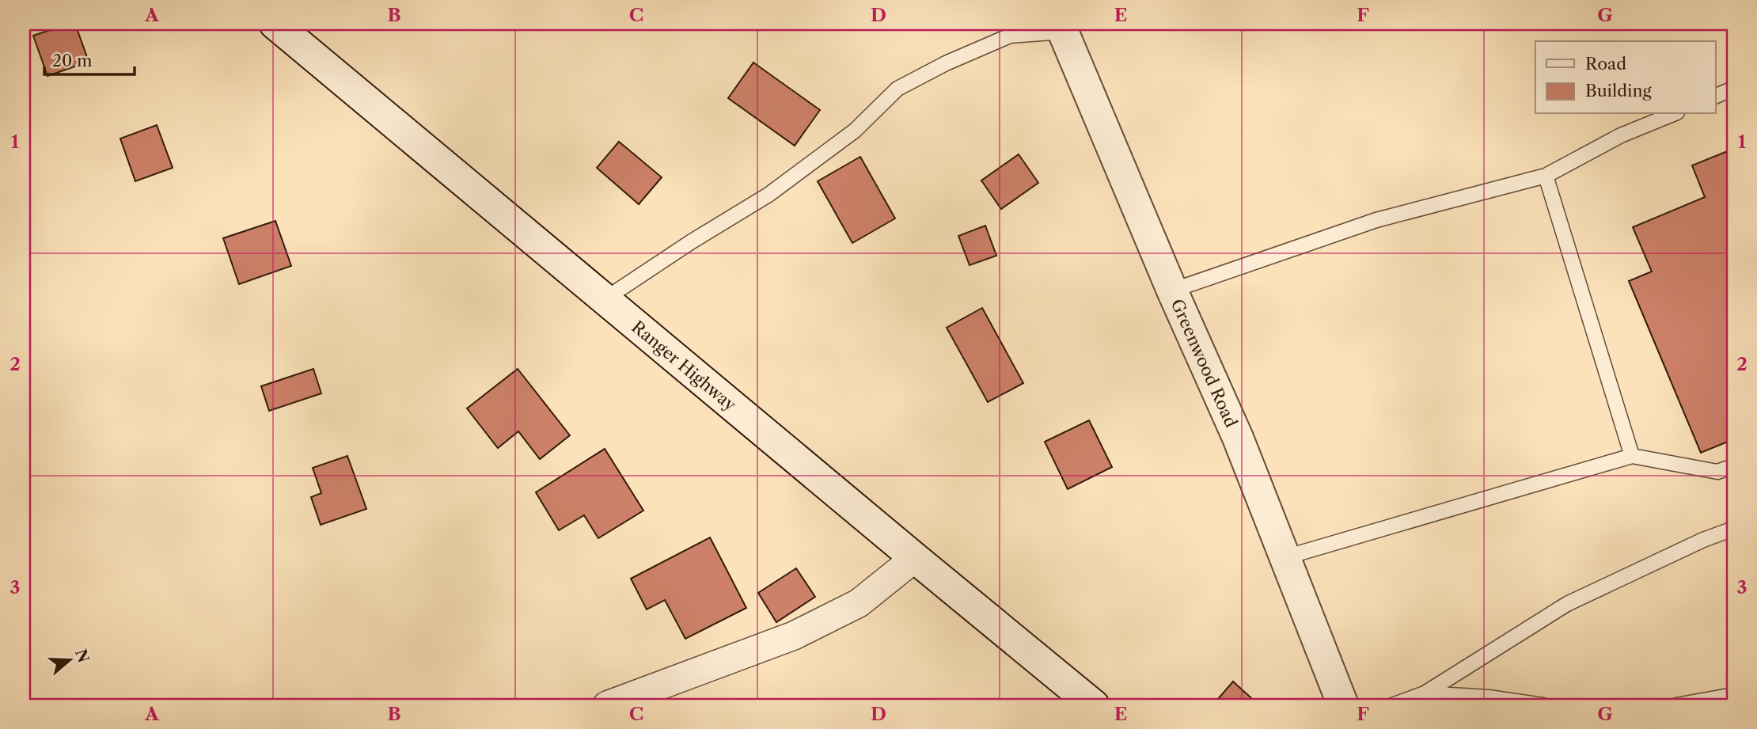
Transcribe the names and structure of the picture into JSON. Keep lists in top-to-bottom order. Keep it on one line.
{"streets":{"main road":["Greenwood Road","Ranger Highway"]},"legend":["Road","Building"],"scale_bar":"20 m","north":"right","grid":{"columns":["A","B","C","D","E","F","G"],"rows":["1","2","3"]}}
